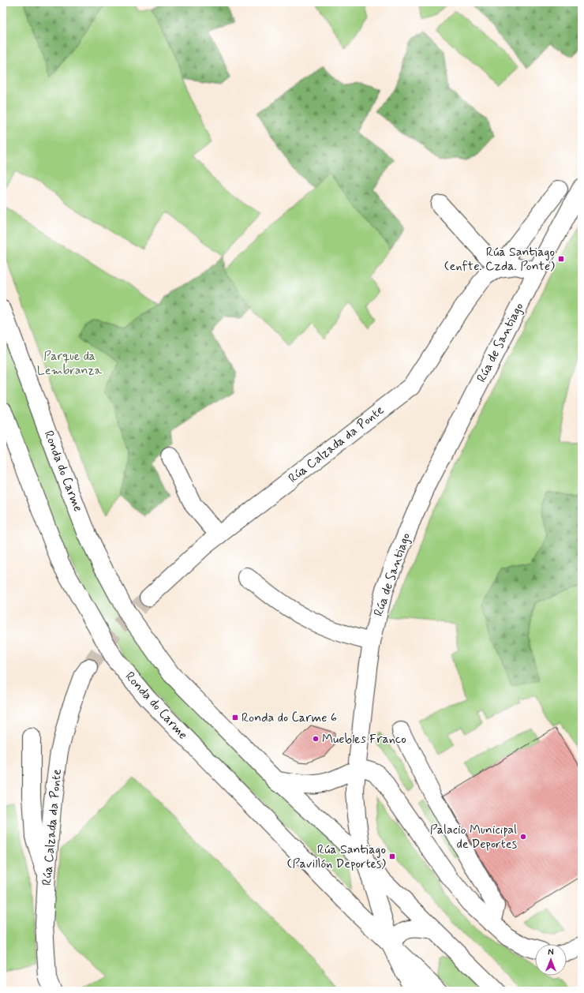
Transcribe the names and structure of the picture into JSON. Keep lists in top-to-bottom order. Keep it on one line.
{"streets":{"street":["Rúa de Santiago","Rúa Calzada da Ponte","Ronda do Carme"]},"crossings":[["Rúa de Santiago","Rúa Calzada da Ponte"],["Rúa de Santiago","Ronda do Carme"]],"parks":["Parque da Lembranza"],"places":{"transit":["Rúa Santiago (enfte. Czda. Ponte)","Ronda do Carme 6","Rúa Santiago (Pavillón Deportes)"],"other":["Muebles Franco","Palacio Municipal de Deportes"]},"north":"top"}
